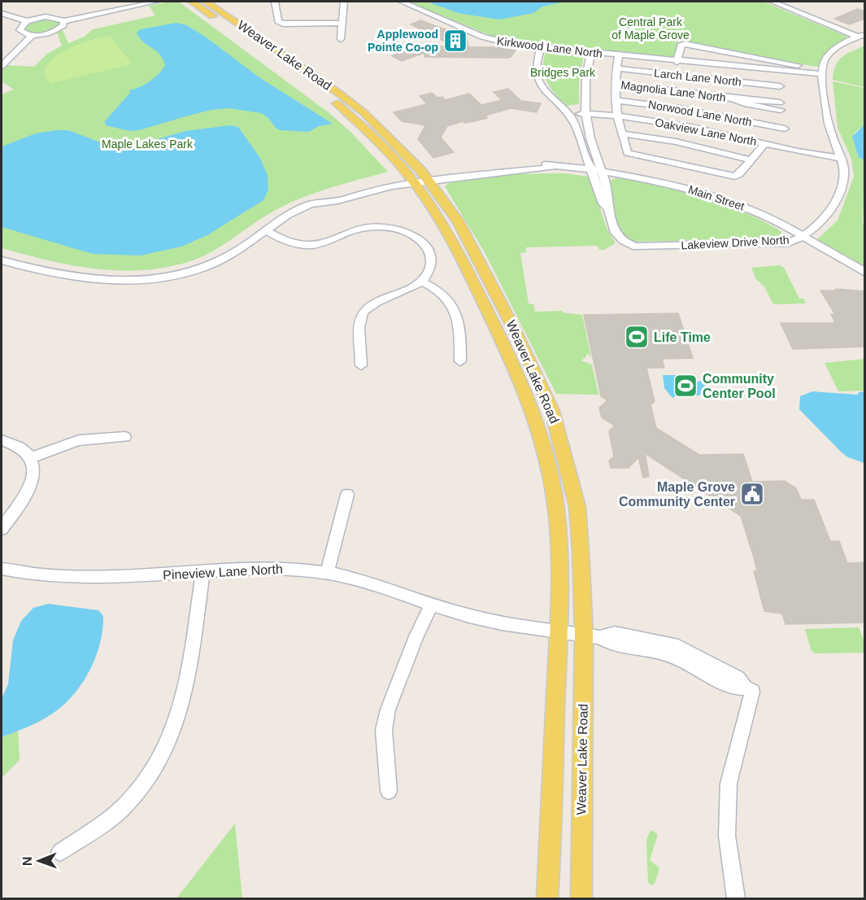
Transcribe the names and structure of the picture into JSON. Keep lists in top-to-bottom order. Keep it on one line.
{"streets":{"main road":["Weaver Lake Road"],"street":["Kirkwood Lane North","Larch Lane North","Magnolia Lane North","Norwood Lane North","Oakview Lane North","Main Street","Lakeview Drive North","Pineview Lane North"]},"crossings":[["Kirkwood Lane North","Lakeview Drive North"],["Weaver Lake Road","Main Street"],["Weaver Lake Road","Pineview Lane North"],["Oakview Lane North","Lakeview Drive North"],["Main Street","Lakeview Drive North"]],"parks":["Central Park of Maple Grove","Bridges Park","Maple Lakes Park"],"places":{"building":["Applewood Pointe Co-op"],"sports":["Life Time","Community Center Pool"],"public building":["Maple Grove Community Center"]},"north":"left"}
